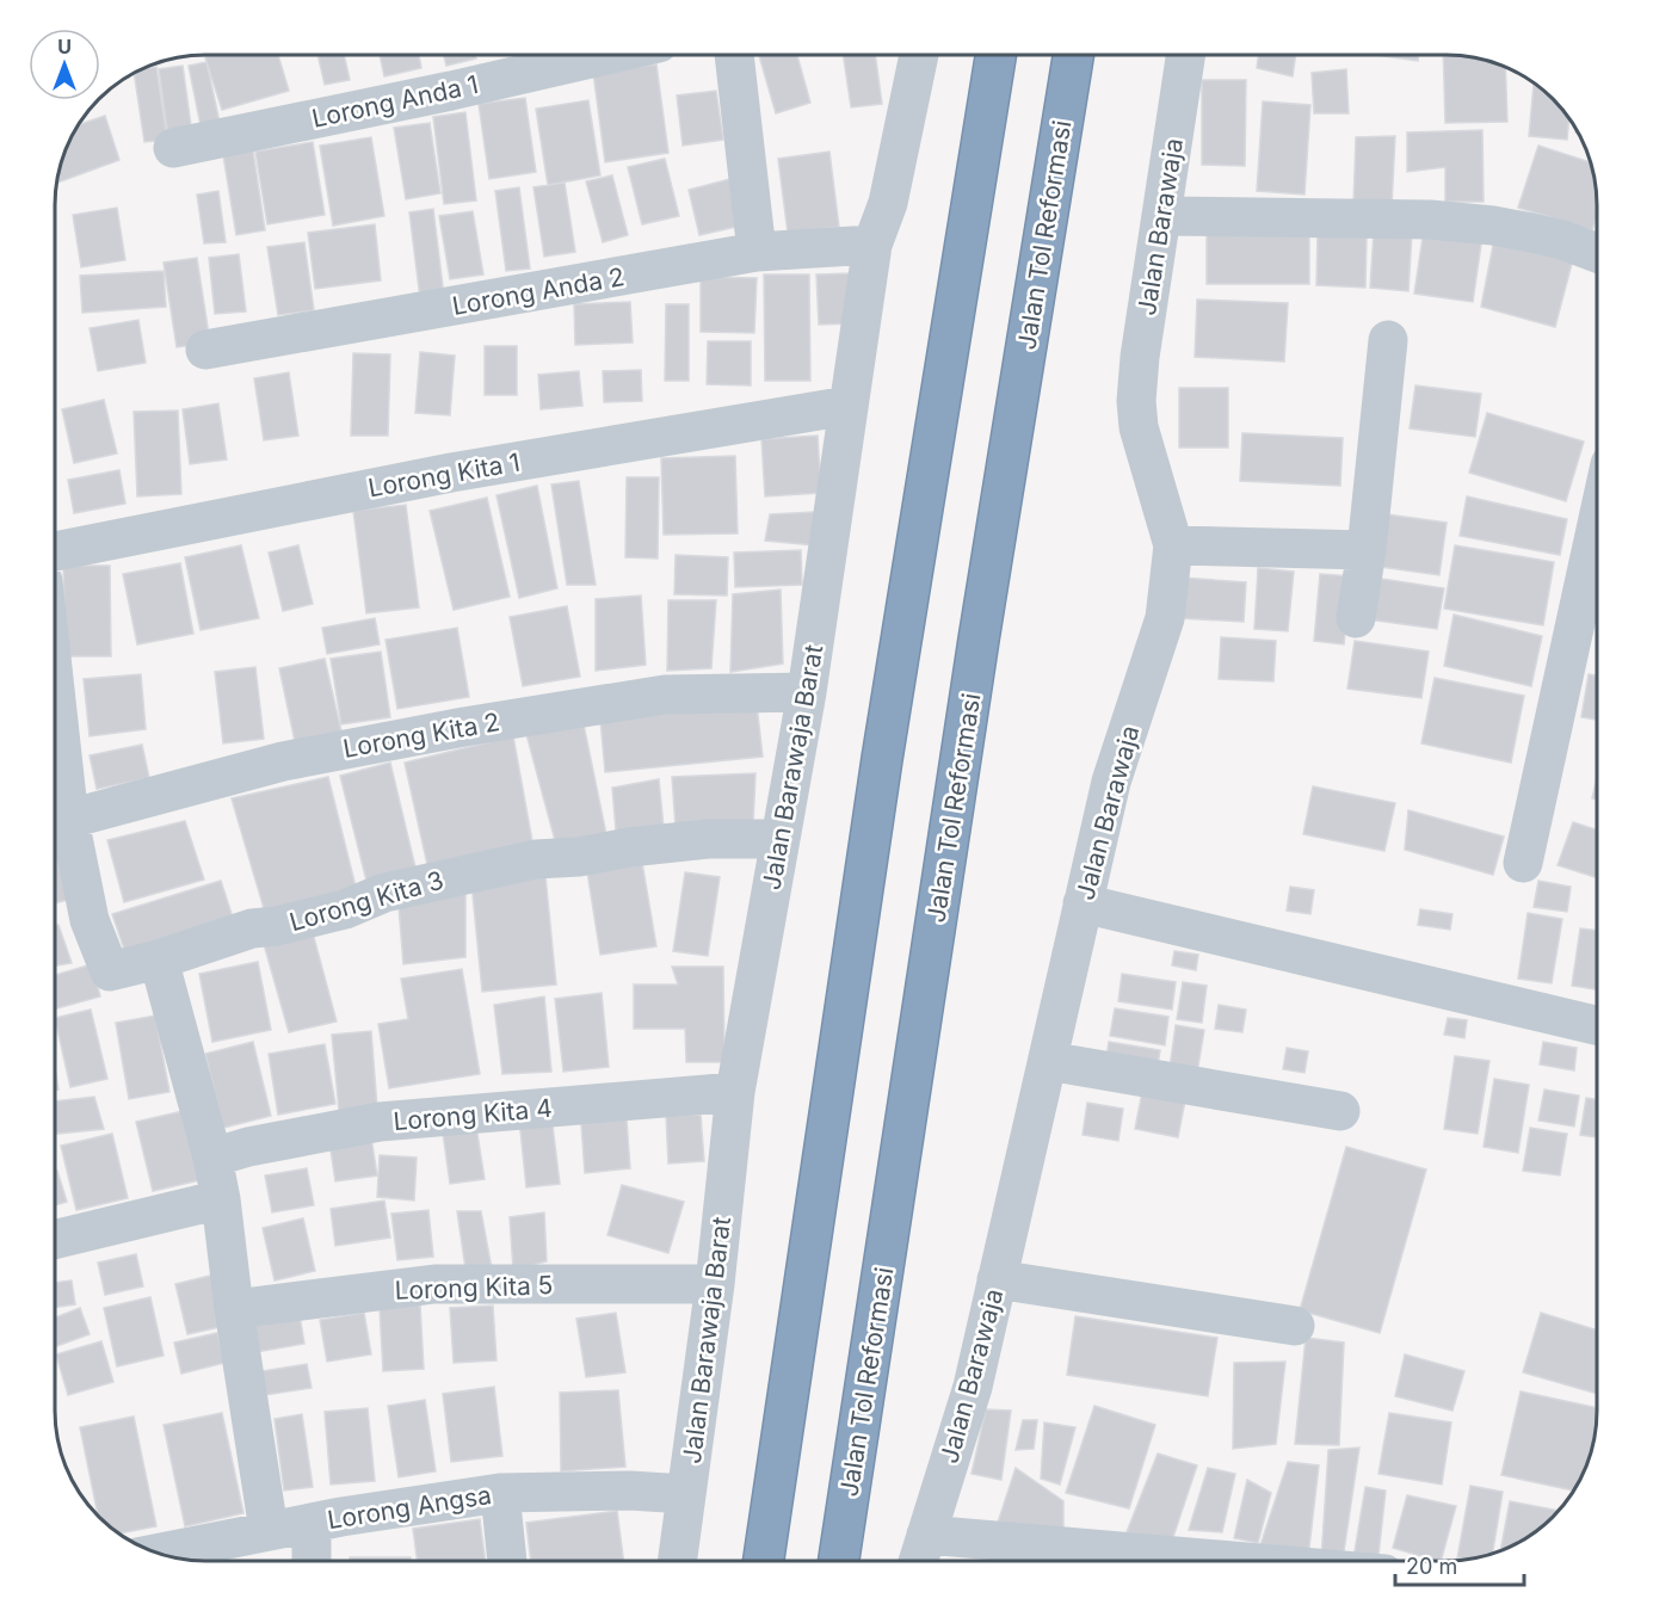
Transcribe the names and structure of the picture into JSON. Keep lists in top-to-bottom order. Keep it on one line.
{"streets":{"highway":["Jalan Tol Reformasi"],"street":["Lorong Anda 1","Jalan Barawaja","Lorong Anda 2","Lorong Kita 1","Lorong Kita 2","Jalan Barawaja Barat","Lorong Kita 3","Lorong Kita 4","Lorong Kita 5","Lorong Angsa"]},"crossings":[["Lorong Anda 2","Jalan Barawaja Barat"],["Lorong Kita 1","Jalan Barawaja Barat"],["Lorong Kita 2","Jalan Barawaja Barat"],["Lorong Kita 2","Lorong Kita 3"],["Jalan Barawaja Barat","Lorong Kita 3"],["Jalan Barawaja Barat","Lorong Kita 4"],["Jalan Barawaja Barat","Lorong Kita 5"],["Jalan Barawaja Barat","Lorong Angsa"]],"scale_bar":"20 m","north":"top"}
